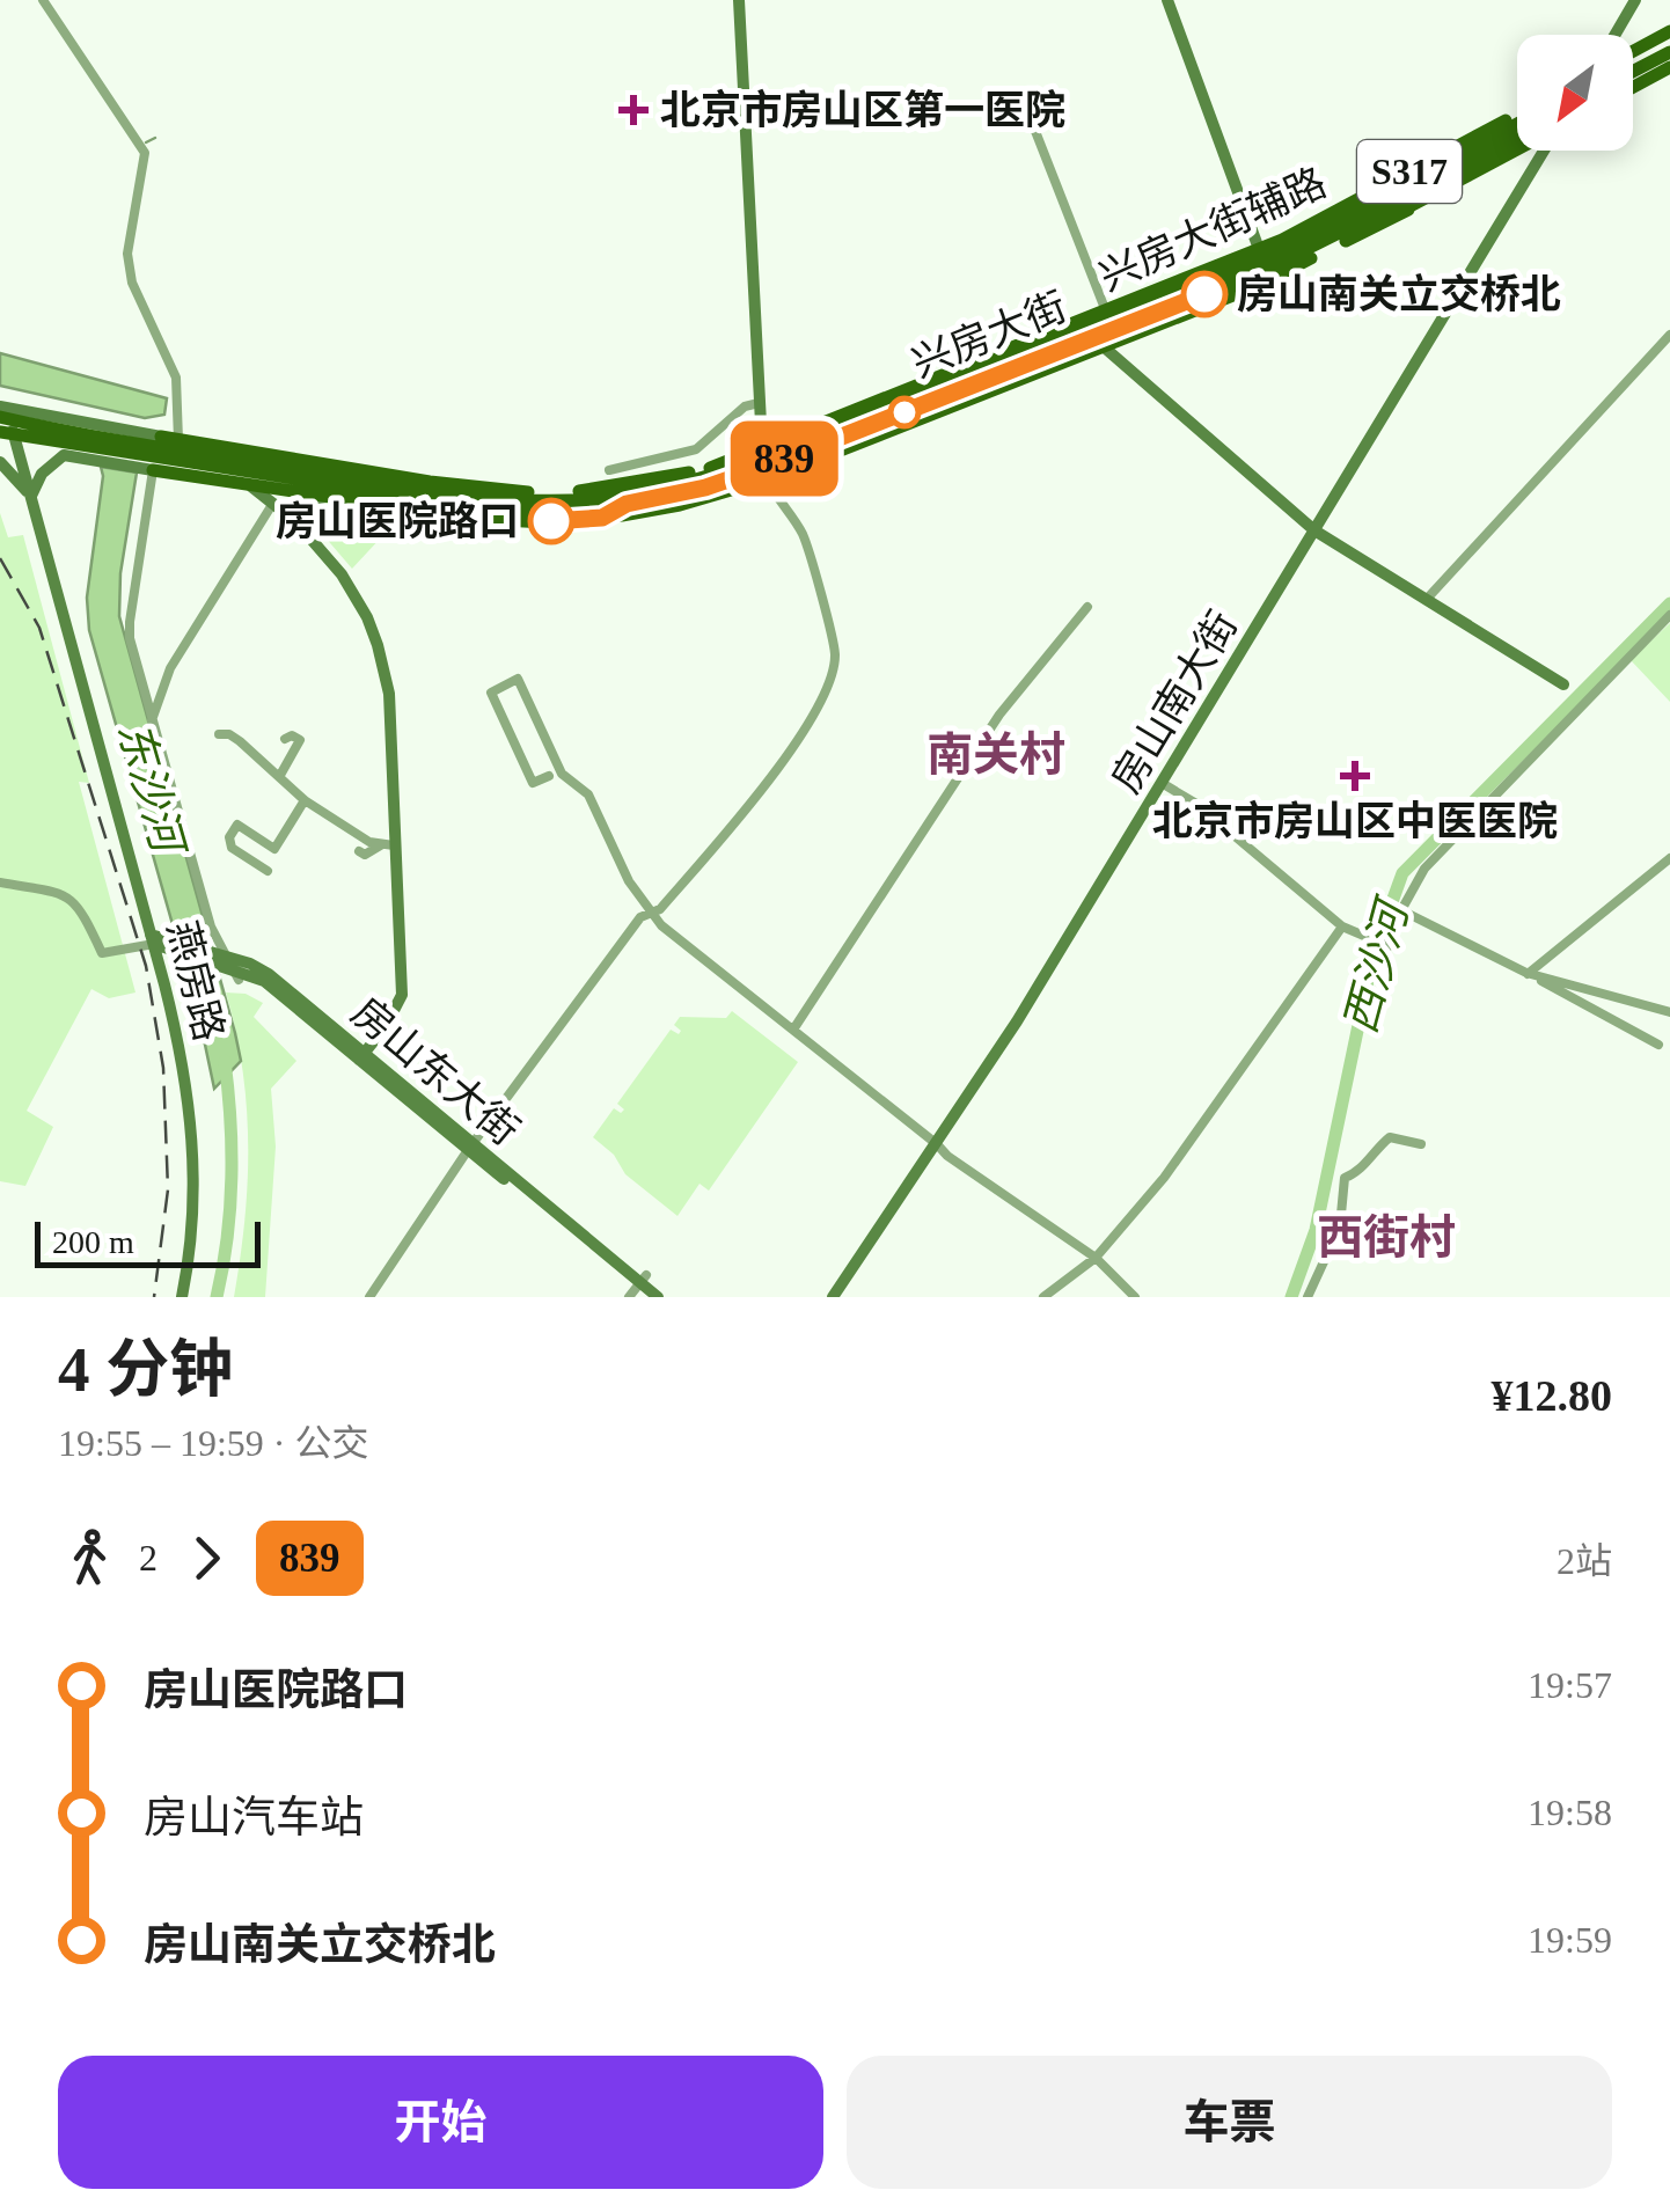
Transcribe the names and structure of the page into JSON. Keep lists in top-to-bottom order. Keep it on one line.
{"streets":{"main road":["S317","兴房大街辅路","兴房大街","房山南大街","燕房路","房山东大街"]},"crossings":[["兴房大街辅路","兴房大街"],["燕房路","房山东大街"]],"districts":["南关村","西街村"],"water":["东沙河","西沙河"],"places":{"health":["北京市房山区第一医院","北京市房山区中医医院"],"other":["房山南关立交桥北","房山医院路口"]},"lines":["bus line 839"],"scale_bar":"200 m","north":"bottom left","page":{"on_map":"839","scale":"200 m","heading":["4 分钟","19:55 – 19:59 · 公交","¥12.80"],"legs":["2","839","2站"],"list":[{"name":"房山医院路口","value":"19:57"},{"name":"房山汽车站","value":"19:58"},{"name":"房山南关立交桥北","value":"19:59"}],"buttons":["开始","车票"]}}
